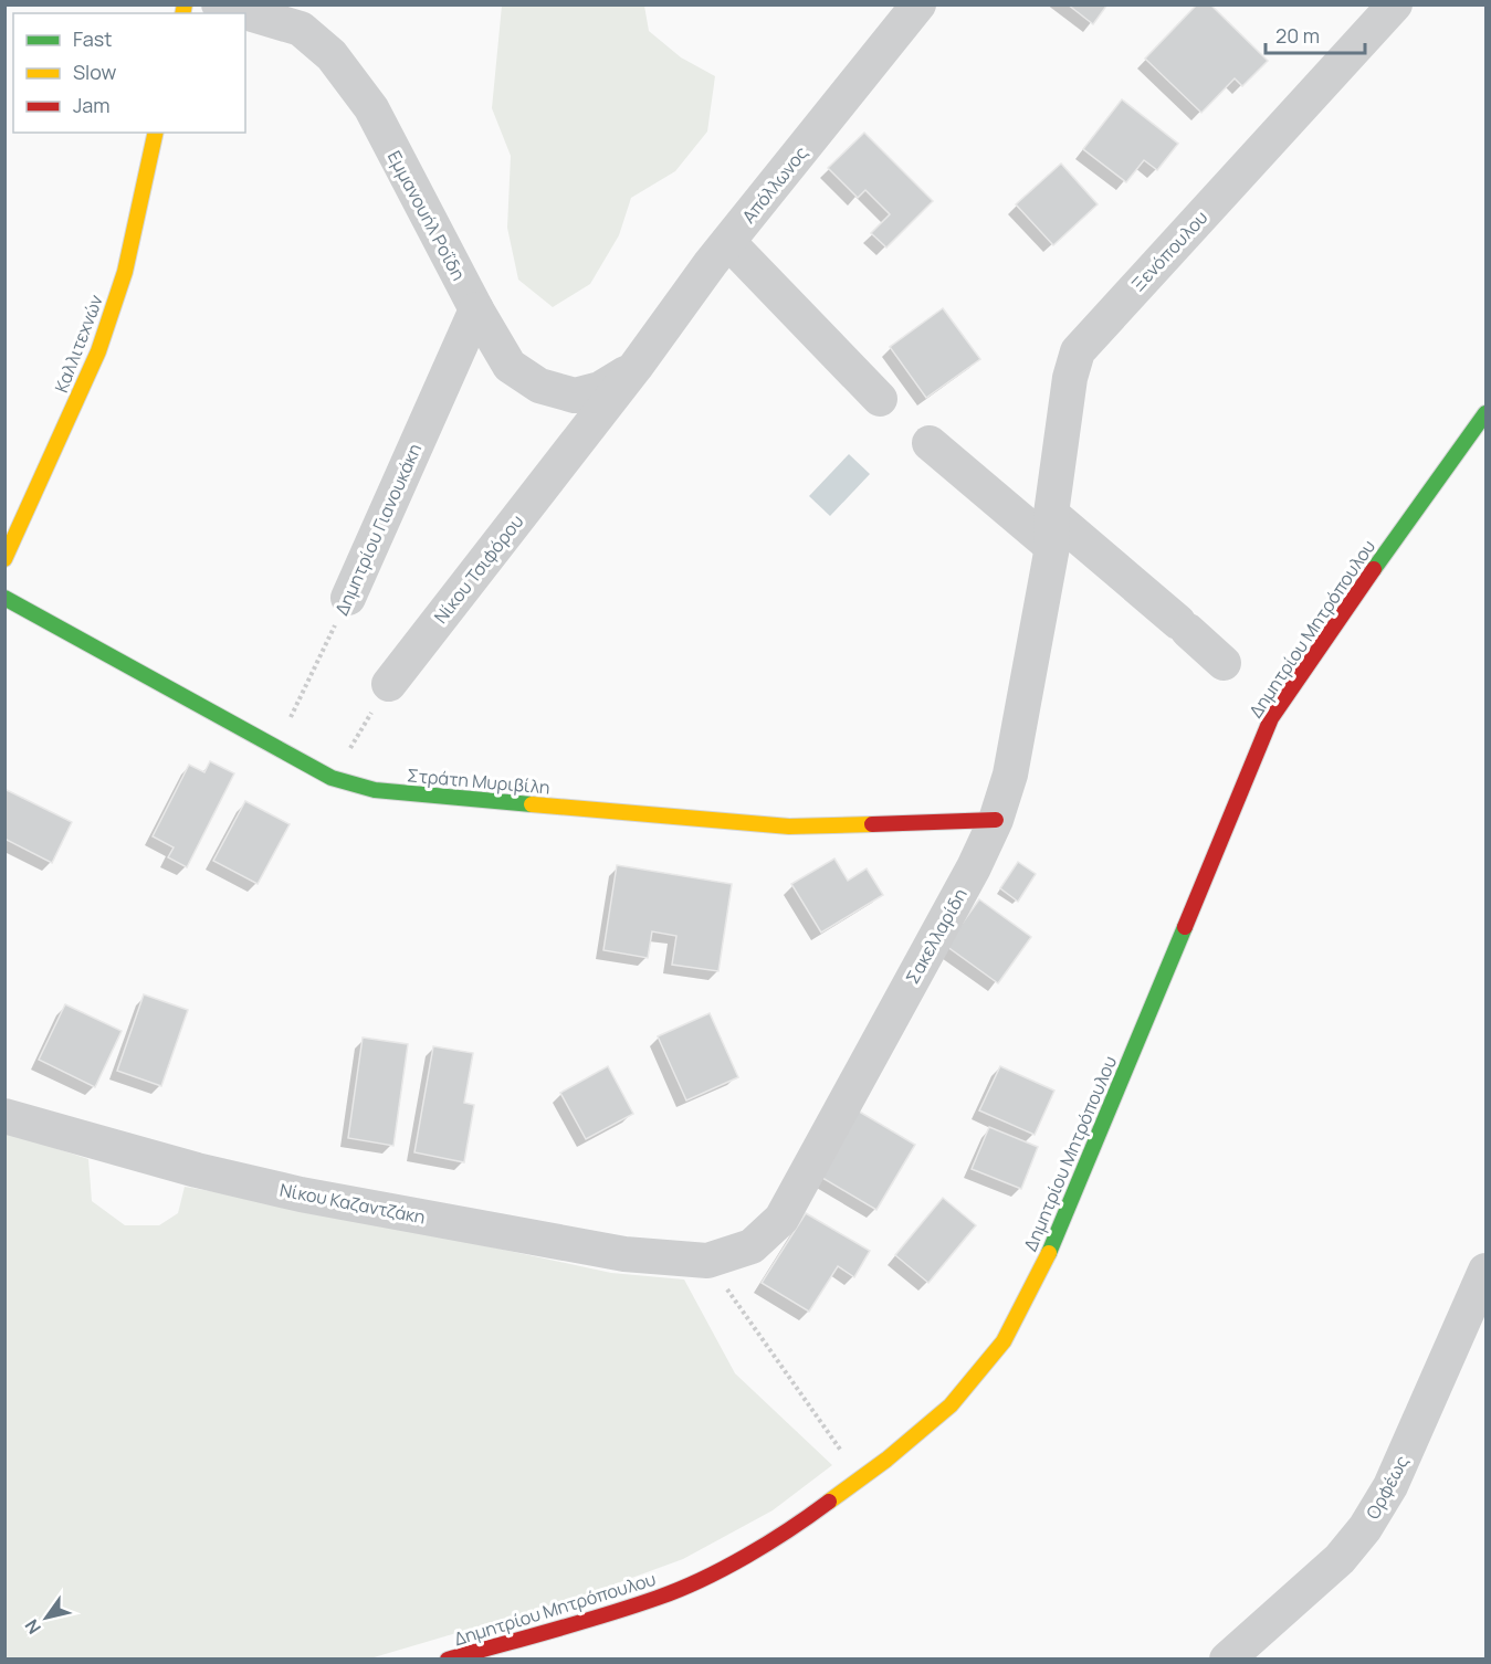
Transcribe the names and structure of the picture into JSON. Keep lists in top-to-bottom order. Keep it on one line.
{"streets":{"street":["Απόλλωνος","Εμμανουήλ Ροΐδη","Ξενόπουλου","Καλλιτεχνών","Δημητρίου Γιανουκάκη","Νίκου Τσιφόρου","Δημητρίου Μητρόπουλου","Στράτη Μυριβίλη","Σακελλαρίδη","Νίκου Καζαντζάκη","Ορφέως"]},"crossings":[["Απόλλωνος","Εμμανουήλ Ροΐδη"],["Απόλλωνος","Νίκου Τσιφόρου"],["Εμμανουήλ Ροΐδη","Δημητρίου Γιανουκάκη"],["Εμμανουήλ Ροΐδη","Νίκου Τσιφόρου"],["Ξενόπουλου","Σακελλαρίδη"],["Δημητρίου Γιανουκάκη","Στράτη Μυριβίλη"],["Στράτη Μυριβίλη","Σακελλαρίδη"],["Σακελλαρίδη","Νίκου Καζαντζάκη"]],"legend":["Fast","Slow","Jam"],"scale_bar":"20 m","north":"bottom left"}
